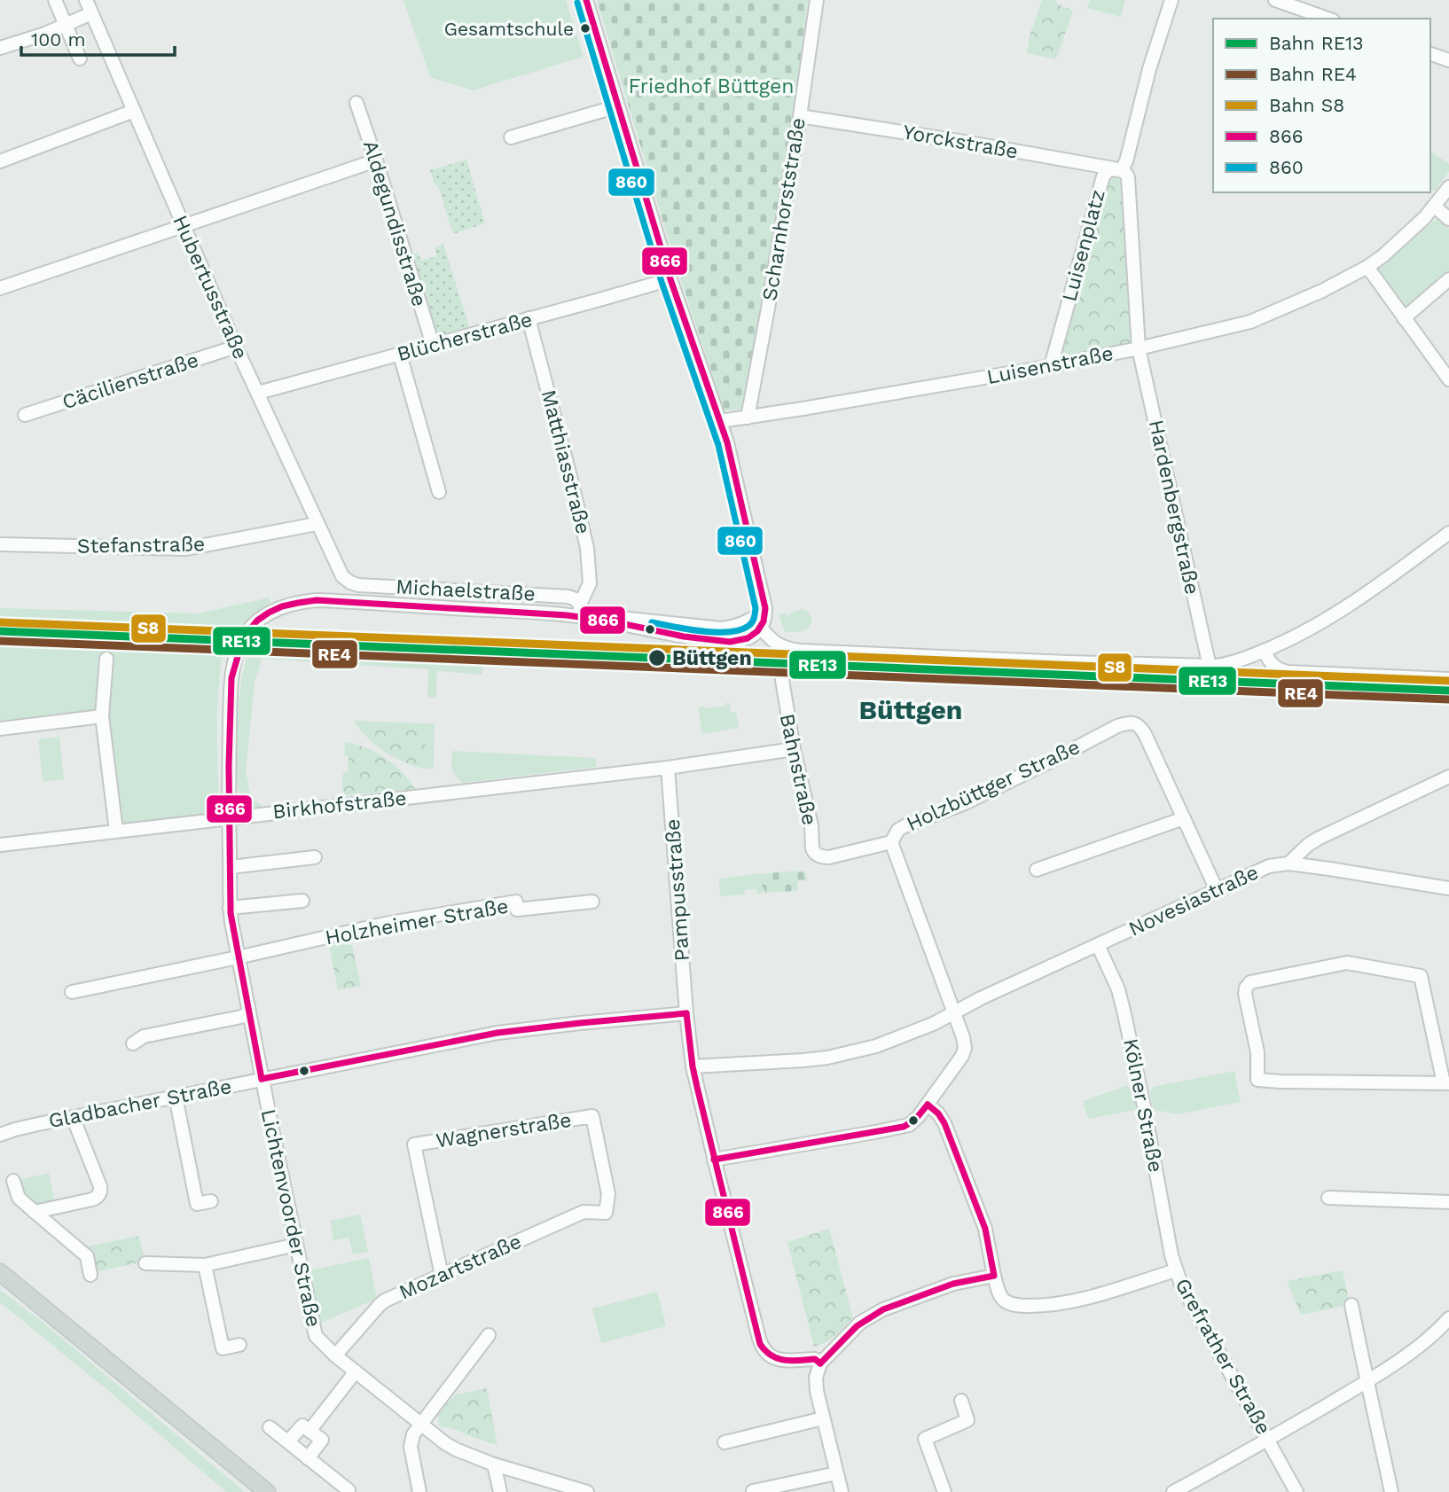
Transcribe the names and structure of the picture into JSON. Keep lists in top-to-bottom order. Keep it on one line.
{"streets":{"street":["Yorckstraße","Scharnhorststraße","Aldegundisstraße","Luisenplatz","Hubertusstraße","Blücherstraße","Luisenstraße","Cäcilienstraße","Matthiasstraße","Hardenbergstraße","Stefanstraße","Michaelstraße","Bahnstraße","Holzbüttger Straße","Birkhofstraße","Pampusstraße","Novesiastraße","Holzheimer Straße","Gladbacher Straße","Kölner Straße","Wagnerstraße","Lichtenvoorder Straße","Mozartstraße","Grefrather Straße"]},"crossings":[["Yorckstraße","Scharnhorststraße"],["Yorckstraße","Luisenplatz"],["Scharnhorststraße","Luisenstraße"],["Aldegundisstraße","Blücherstraße"],["Luisenplatz","Luisenstraße"],["Luisenplatz","Hardenbergstraße"],["Hubertusstraße","Blücherstraße"],["Hubertusstraße","Cäcilienstraße"],["Hubertusstraße","Stefanstraße"],["Hubertusstraße","Michaelstraße"],["Blücherstraße","Matthiasstraße"],["Luisenstraße","Hardenbergstraße"],["Matthiasstraße","Michaelstraße"],["Michaelstraße","Birkhofstraße"],["Michaelstraße","Holzheimer Straße"],["Michaelstraße","Lichtenvoorder Straße"],["Bahnstraße","Holzbüttger Straße"],["Bahnstraße","Birkhofstraße"],["Birkhofstraße","Pampusstraße"],["Pampusstraße","Novesiastraße"],["Pampusstraße","Gladbacher Straße"],["Novesiastraße","Kölner Straße"],["Holzheimer Straße","Lichtenvoorder Straße"],["Gladbacher Straße","Lichtenvoorder Straße"],["Kölner Straße","Grefrather Straße"],["Wagnerstraße","Mozartstraße"],["Lichtenvoorder Straße","Mozartstraße"]],"districts":["Büttgen"],"parks":["Friedhof Büttgen"],"places":["Gesamtschule","Büttgen"],"lines":["transit line 866","transit line 860","rail line S8","rail line RE13","rail line RE4"],"legend":["Bahn RE13","Bahn RE4","Bahn S8","866","860"],"scale_bar":"100 m"}
